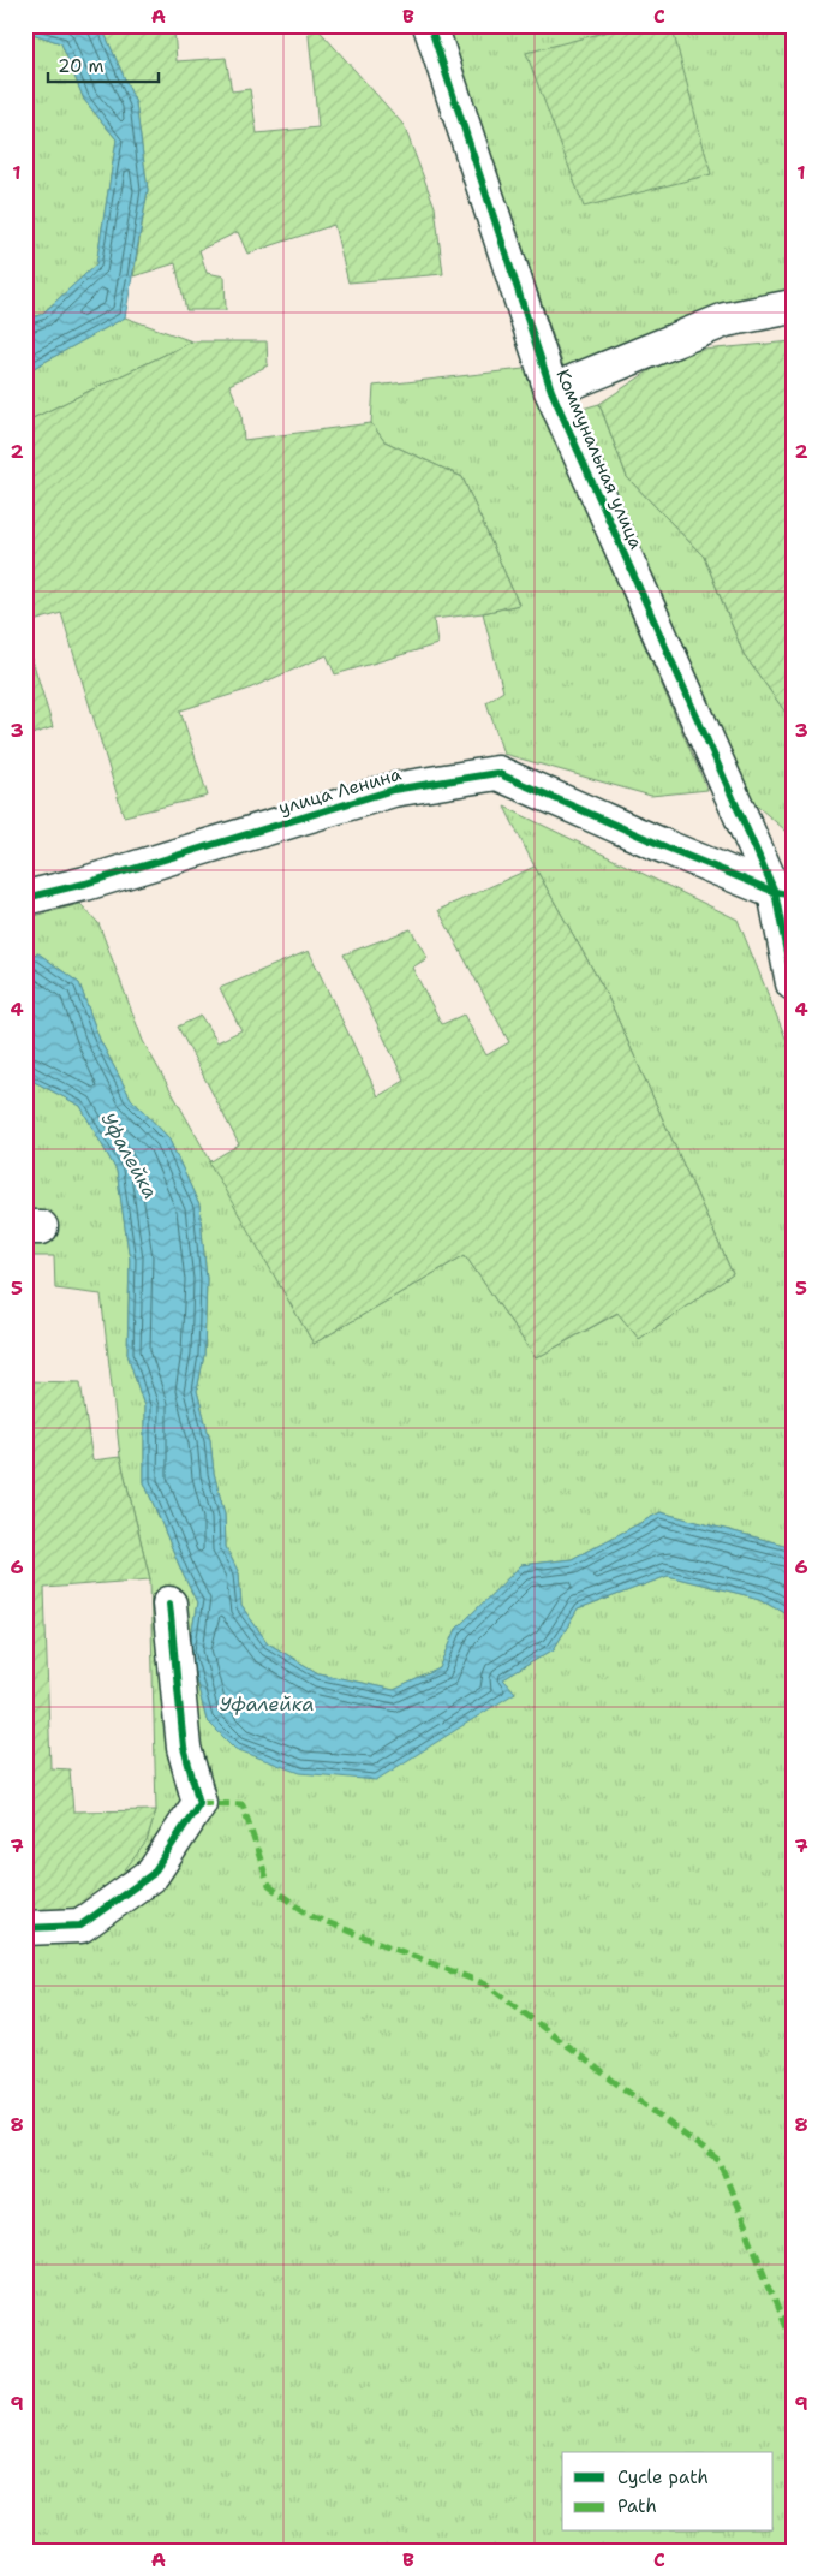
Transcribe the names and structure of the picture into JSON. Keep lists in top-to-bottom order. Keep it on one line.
{"streets":{"street":["Коммунальная улица","улица Ленина"]},"crossings":[["Коммунальная улица","улица Ленина"]],"water":["Уфалейка"],"legend":["Cycle path","Path"],"scale_bar":"20 m","grid":{"columns":["A","B","C"],"rows":["1","2","3","4","5","6","7","8","9"]}}
